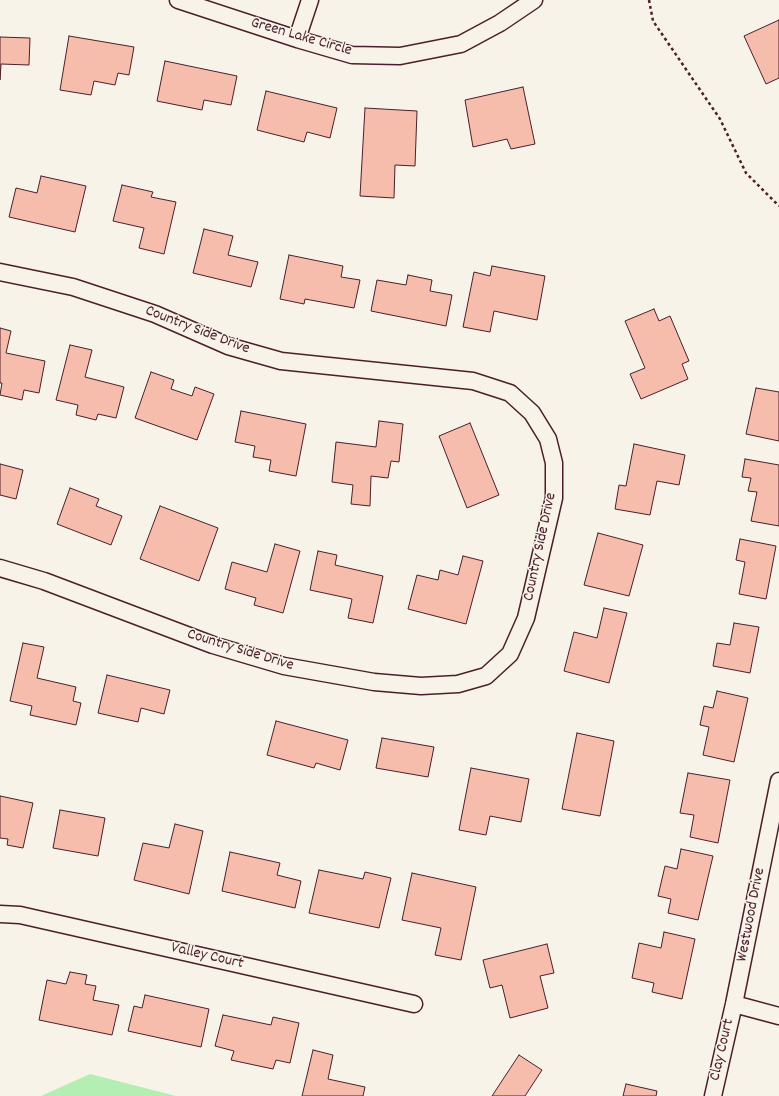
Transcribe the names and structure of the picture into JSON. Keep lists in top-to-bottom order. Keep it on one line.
{"streets":{"street":["Green Lake Circle","Country Side Drive","Westwood Drive","Valley Court","Clay Court"]},"crossings":[["Westwood Drive","Clay Court"]]}
